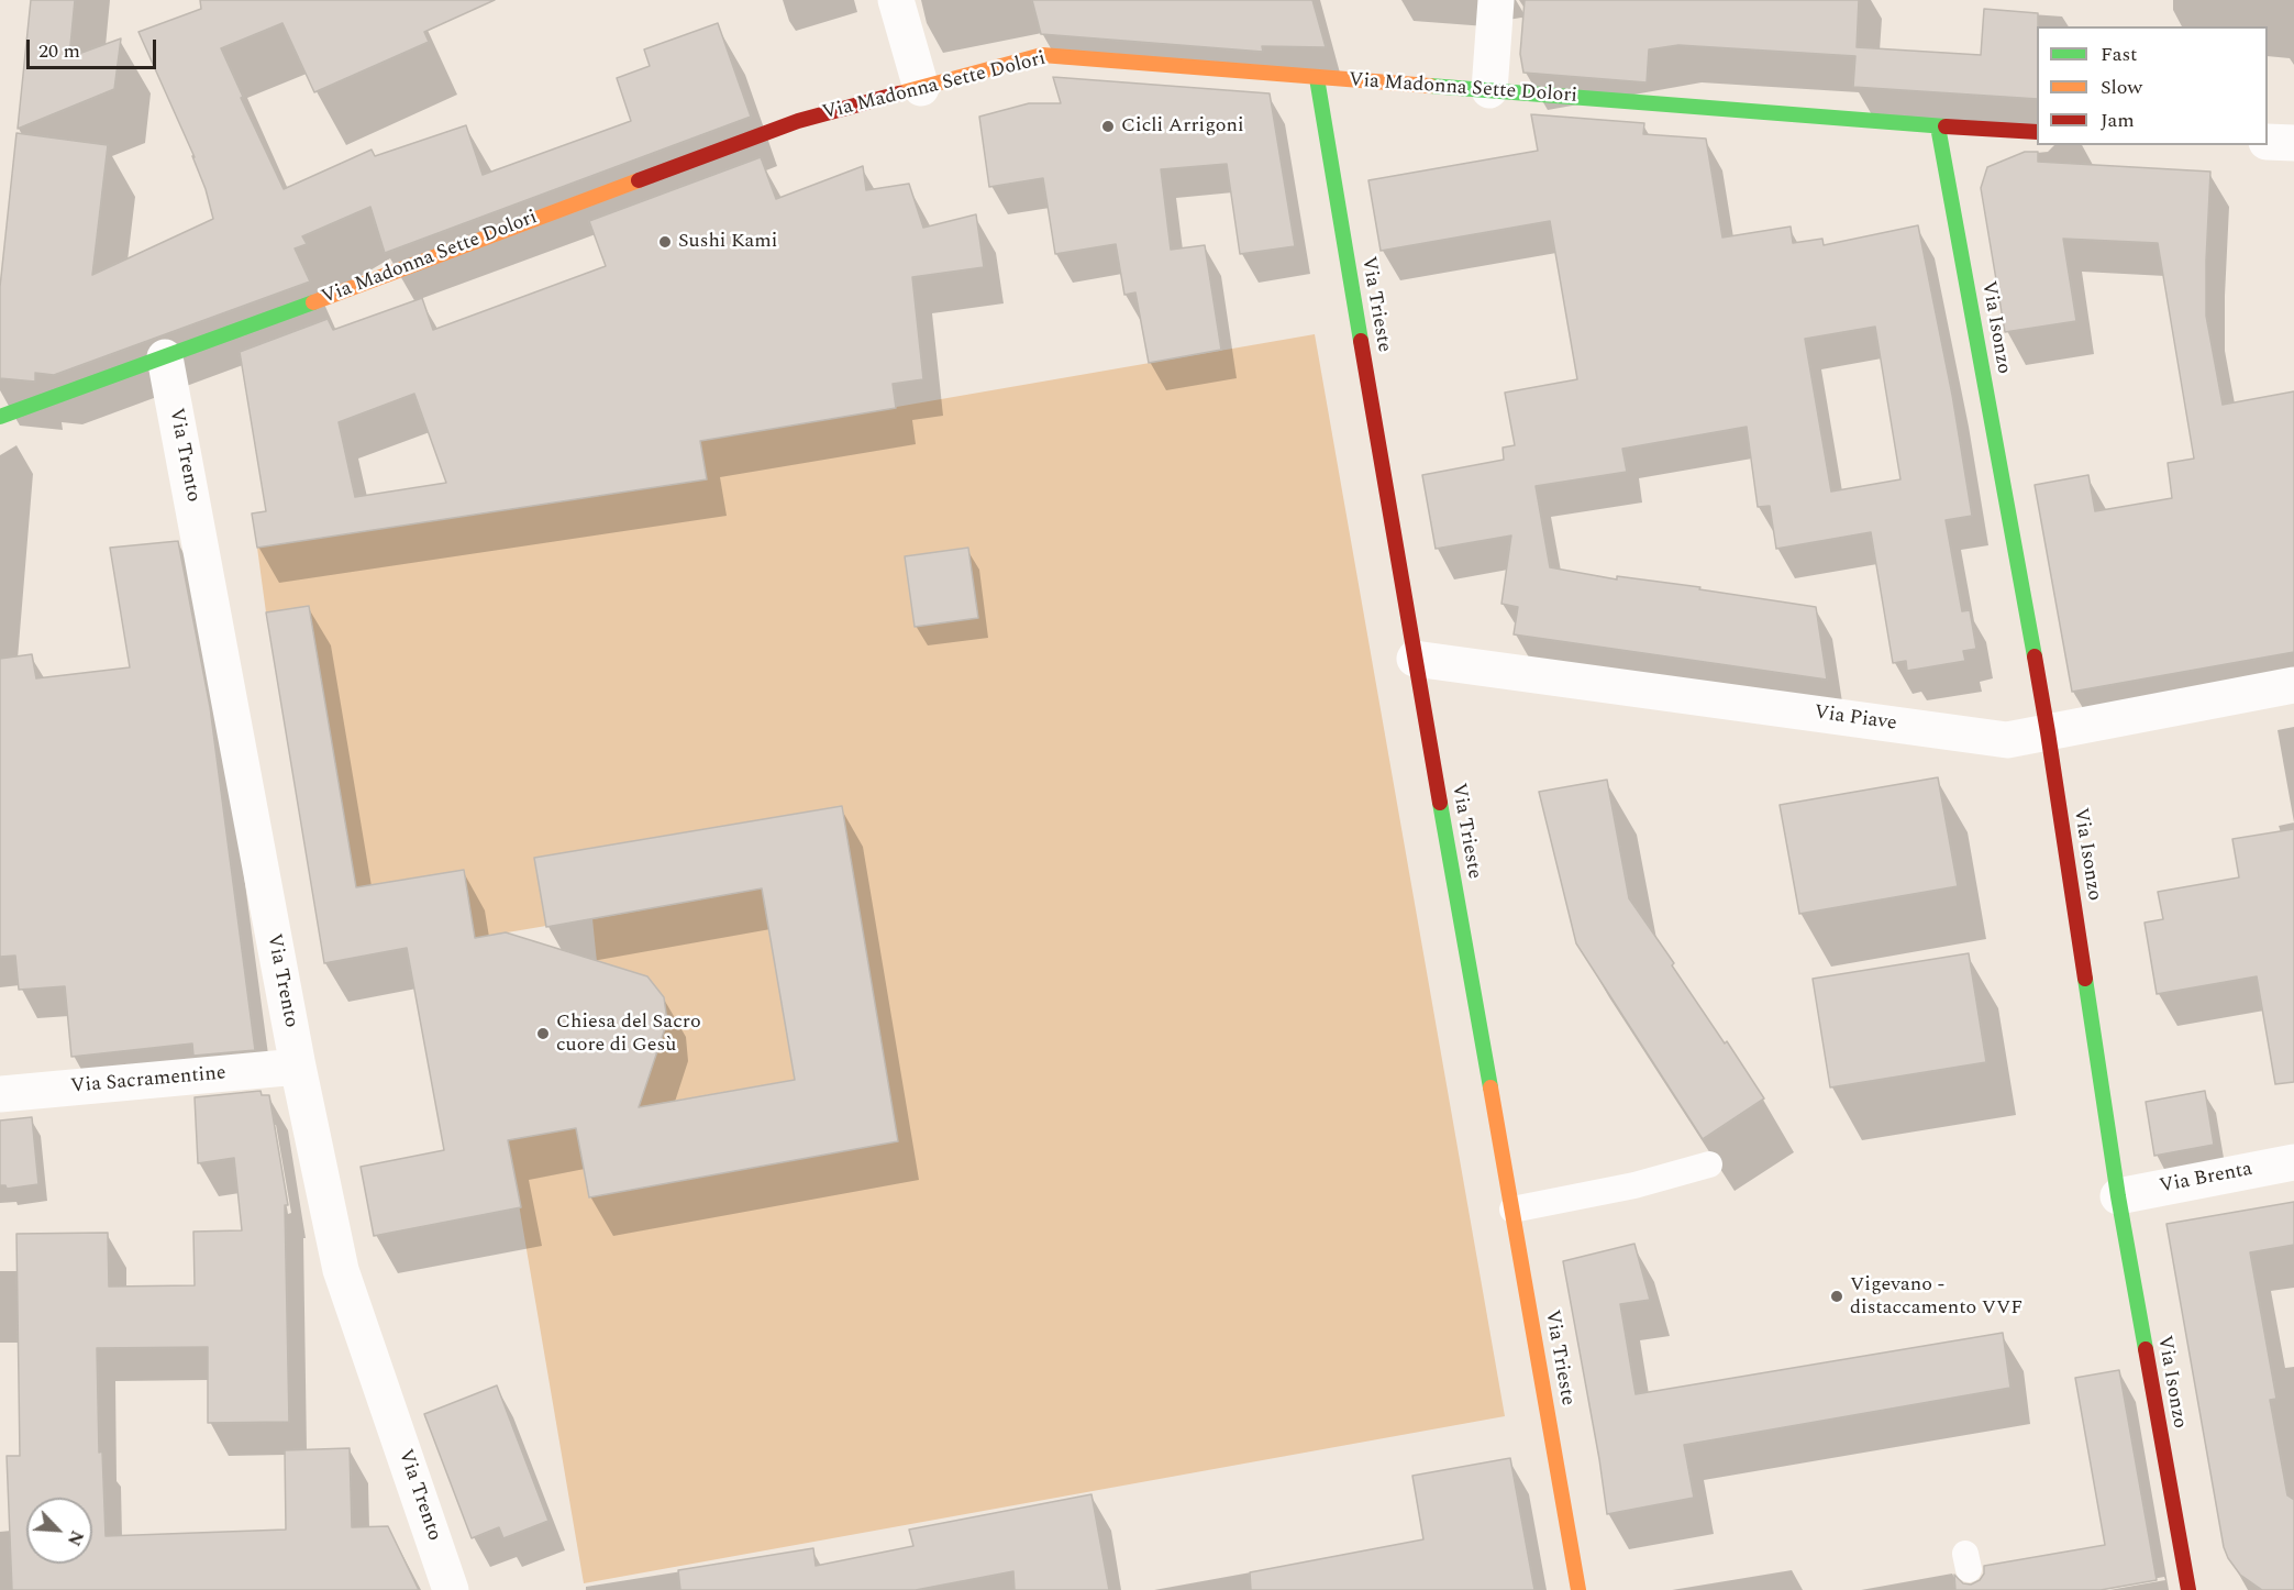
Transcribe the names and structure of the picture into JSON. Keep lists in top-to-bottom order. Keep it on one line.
{"streets":{"street":["Via Madonna Sette Dolori","Via Trieste","Via Isonzo","Via Trento","Via Piave","Via Sacramentine","Via Brenta"]},"crossings":[["Via Madonna Sette Dolori","Via Trieste"],["Via Madonna Sette Dolori","Via Isonzo"],["Via Madonna Sette Dolori","Via Trento"],["Via Trieste","Via Piave"],["Via Isonzo","Via Piave"],["Via Isonzo","Via Brenta"],["Via Trento","Via Sacramentine"]],"places":["Cicli Arrigoni","Sushi Kami","Chiesa del Sacro cuore di Gesù","Vigevano - distaccamento VVF"],"legend":["Fast","Slow","Jam"],"scale_bar":"20 m","north":"bottom right"}
